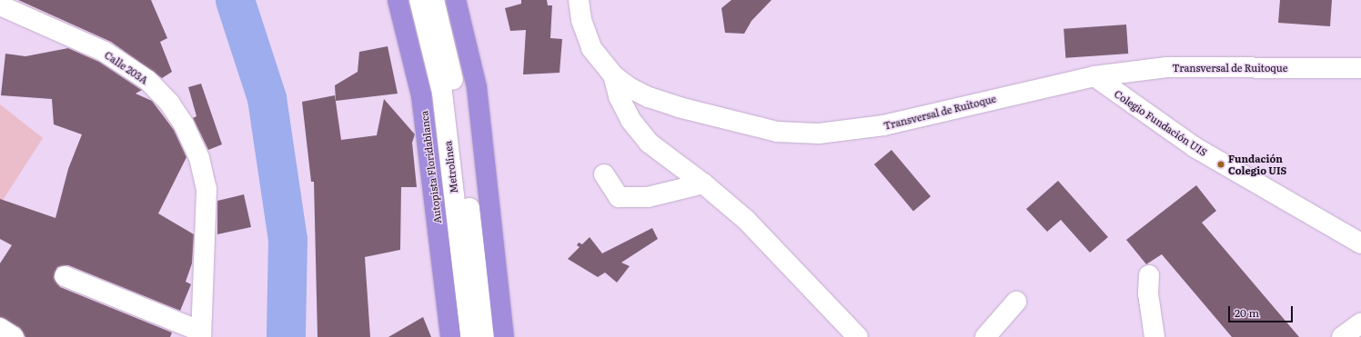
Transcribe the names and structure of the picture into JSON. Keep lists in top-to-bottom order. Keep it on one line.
{"streets":{"highway":["Autopista Floridablanca"],"street":["Calle 203A","Transversal de Ruitoque","Colegio Fundación UIS","Metrolínea"]},"crossings":[["Transversal de Ruitoque","Colegio Fundación UIS"]],"places":["Fundación Colegio UIS"],"scale_bar":"20 m"}
